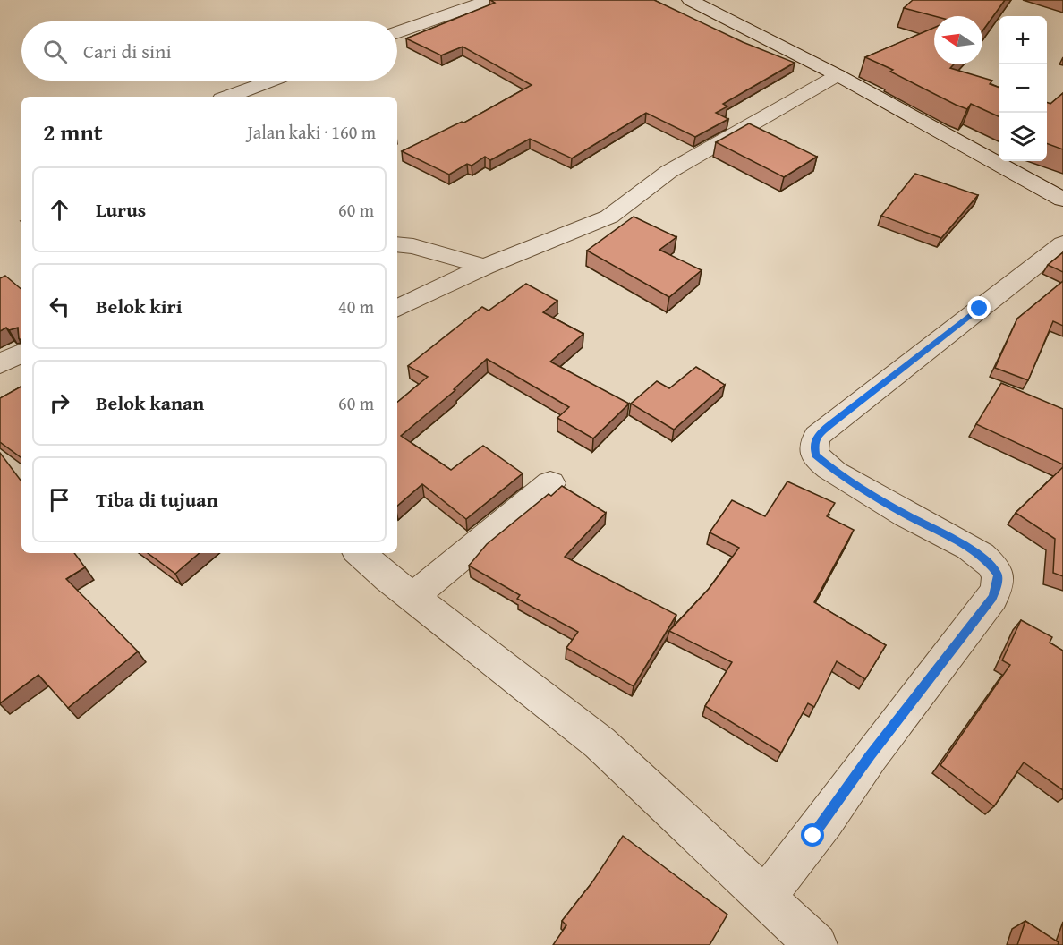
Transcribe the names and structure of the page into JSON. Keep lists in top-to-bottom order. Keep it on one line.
{"north":"left","page":{"map_buttons":["+","−"],"search":"Cari di sini","heading":["2 mnt","Jalan kaki · 160 m"],"list":[["Lurus","60 m"],["Belok kiri","40 m"],["Belok kanan","60 m"],"Tiba di tujuan"]}}
